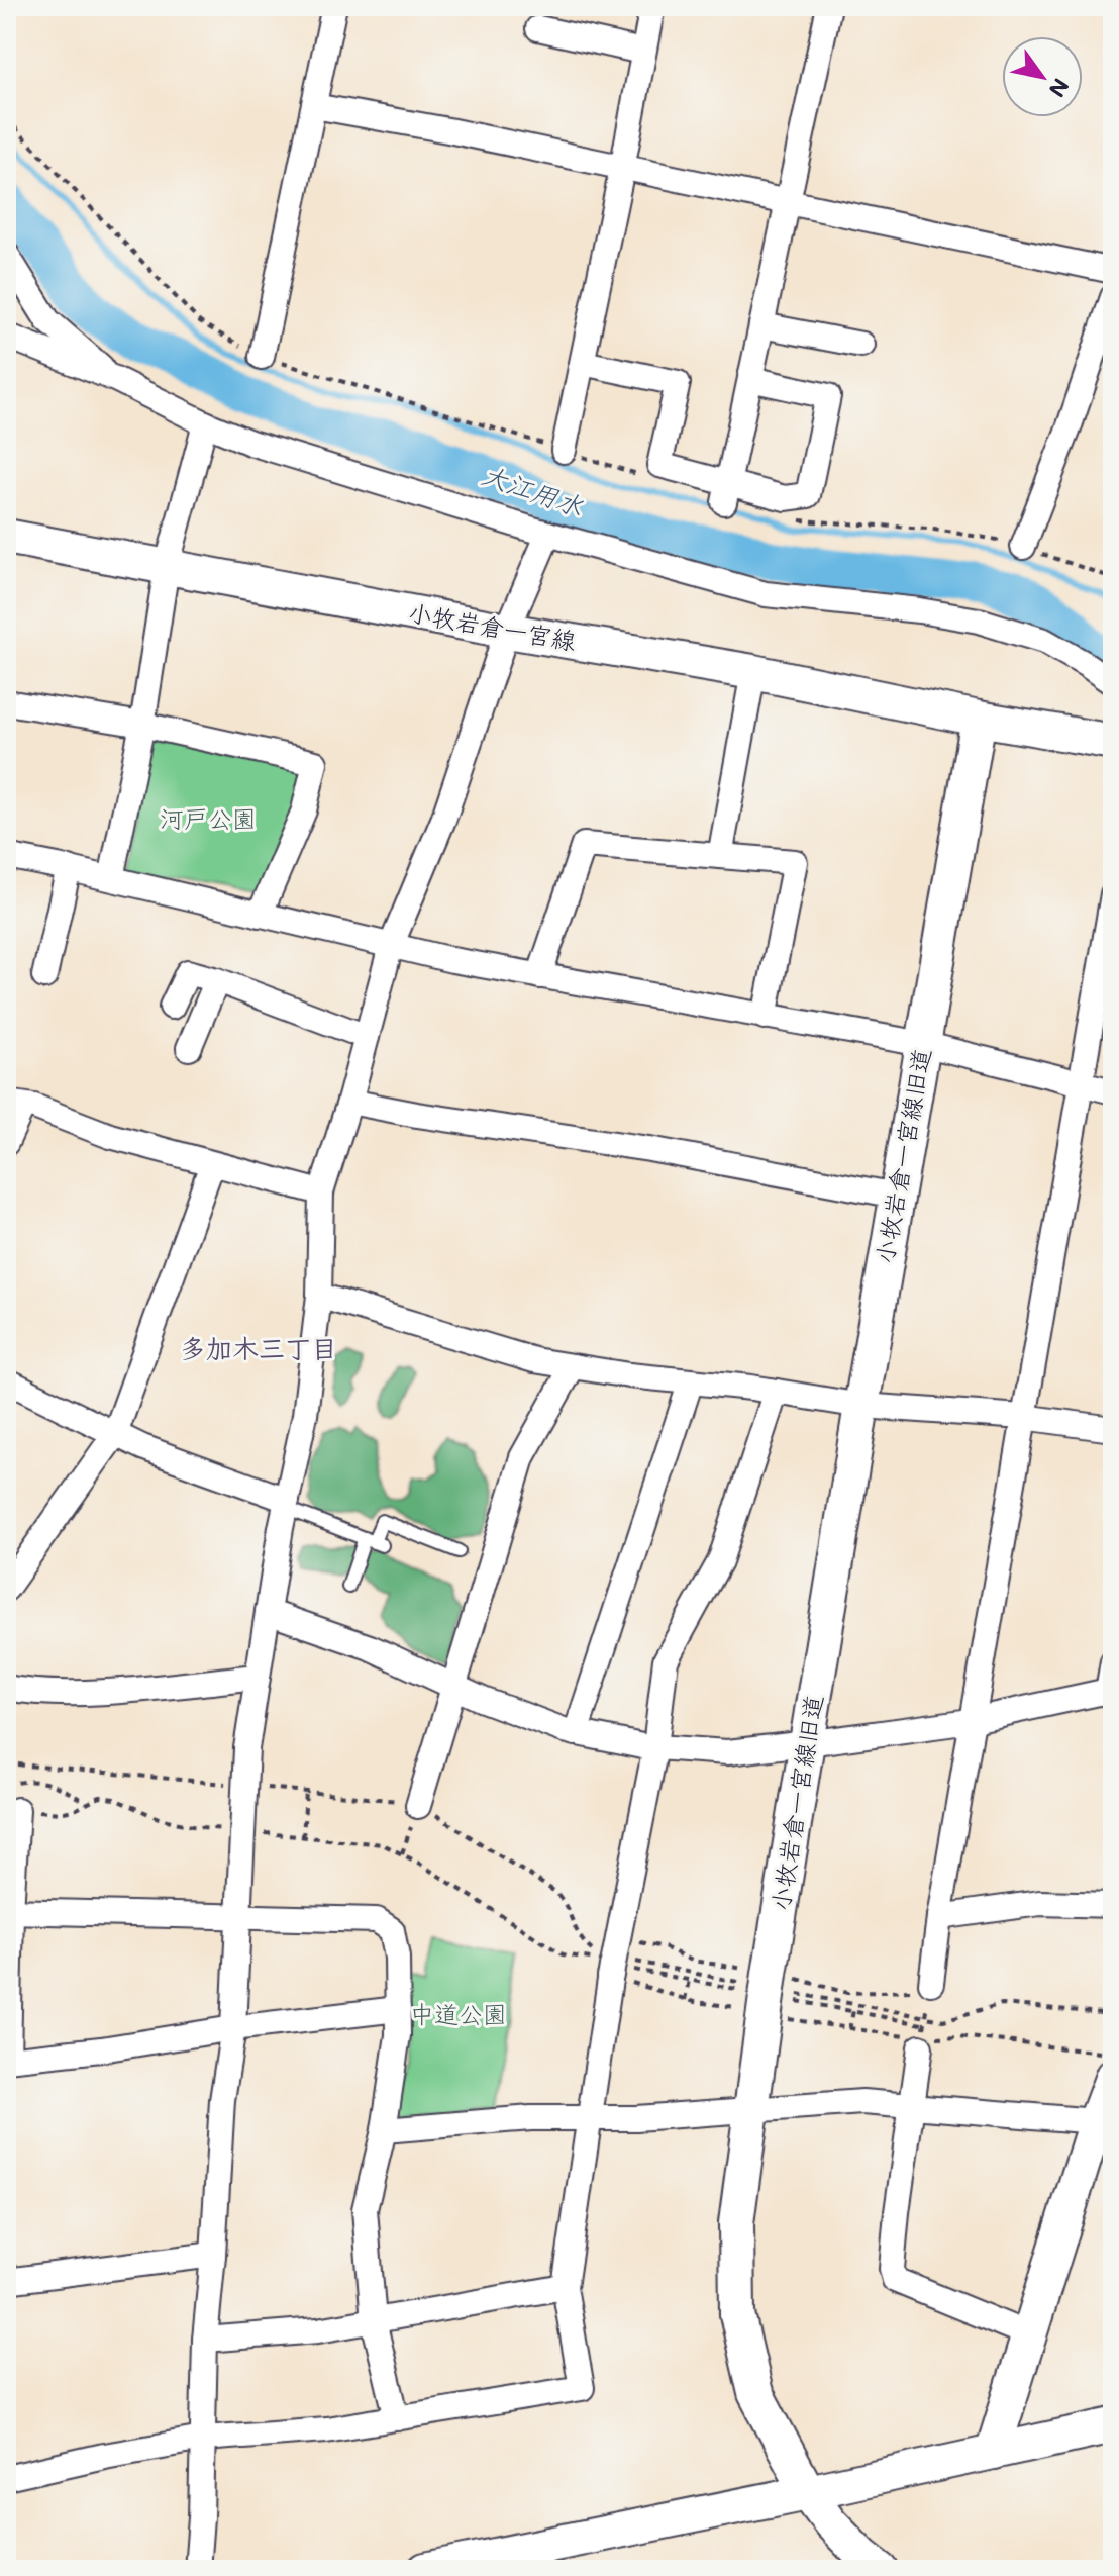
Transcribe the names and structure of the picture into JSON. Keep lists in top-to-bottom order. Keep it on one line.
{"streets":{"street":["小牧岩倉一宮線","小牧岩倉一宮線旧道"]},"crossings":[["小牧岩倉一宮線","小牧岩倉一宮線旧道"]],"districts":["多加木三丁目"],"water":["大江用水"],"parks":["河戸公園","中道公園"],"north":"bottom right"}
